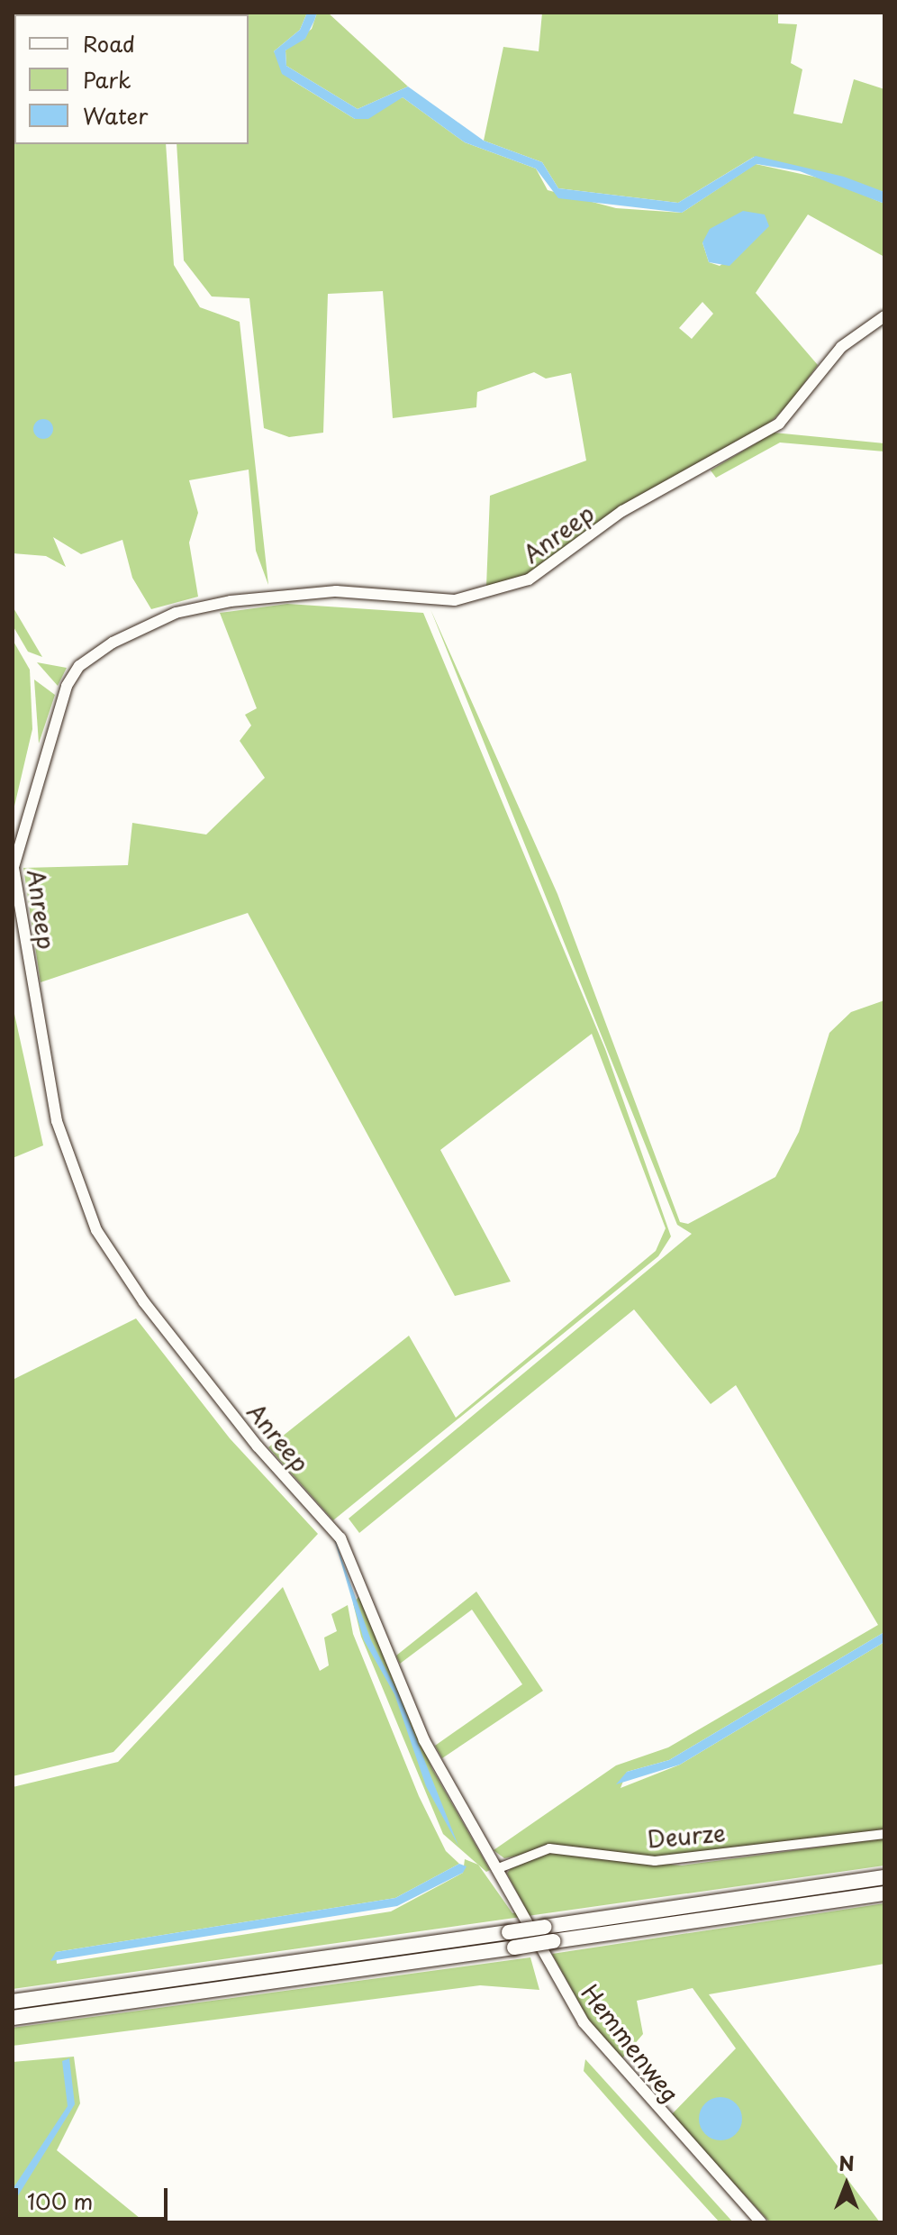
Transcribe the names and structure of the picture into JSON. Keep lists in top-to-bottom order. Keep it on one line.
{"streets":{"street":["Anreep","Deurze","Hemmenweg"]},"crossings":[["Anreep","Deurze"],["Anreep","Hemmenweg"],["Deurze","Hemmenweg"]],"legend":["Road","Park","Water"],"scale_bar":"100 m","north":"top"}
